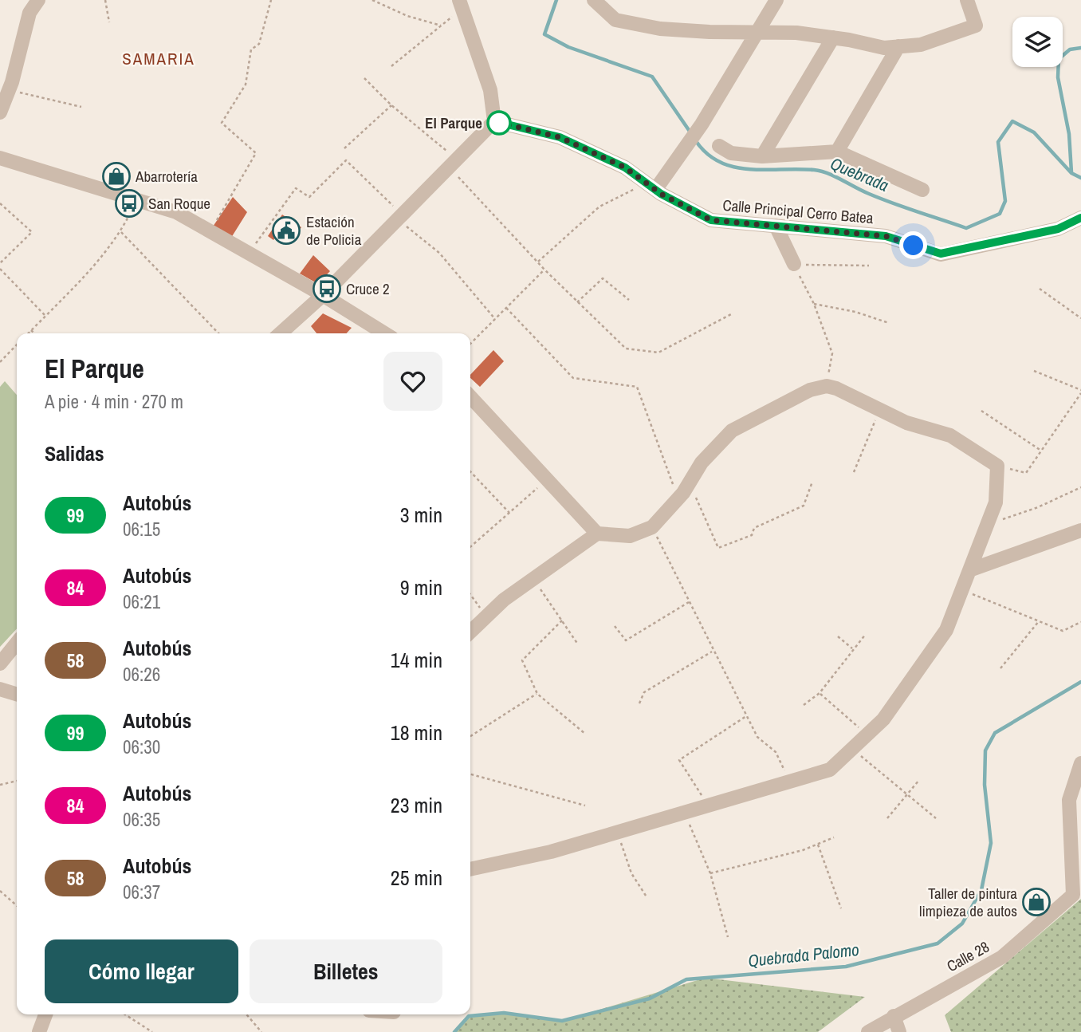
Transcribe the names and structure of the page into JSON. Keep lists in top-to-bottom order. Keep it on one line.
{"streets":{"street":["Calle Principal Cerro Batea","Calle 28"]},"districts":["SAMARIA"],"water":["Quebrada","Quebrada Palomo"],"places":{"other":["El Parque"],"shop":["Abarrotería","Taller de pintura limpieza de autos"],"bus stop":["San Roque","Cruce 2"],"public building":["Estación de Policia"]},"lines":["bus line 99"],"page":{"heading":[["El Parque","A pie · 4 min · 270 m"],"Salidas"],"list":[{"mark":"99","name":"Autobús","note":"06:15","value":"3 min"},{"mark":"84","name":"Autobús","note":"06:21","value":"9 min"},{"mark":"58","name":"Autobús","note":"06:26","value":"14 min"},{"mark":"99","name":"Autobús","note":"06:30","value":"18 min"},{"mark":"84","name":"Autobús","note":"06:35","value":"23 min"},{"mark":"58","name":"Autobús","note":"06:37","value":"25 min"}],"buttons":["Cómo llegar","Billetes"]}}
